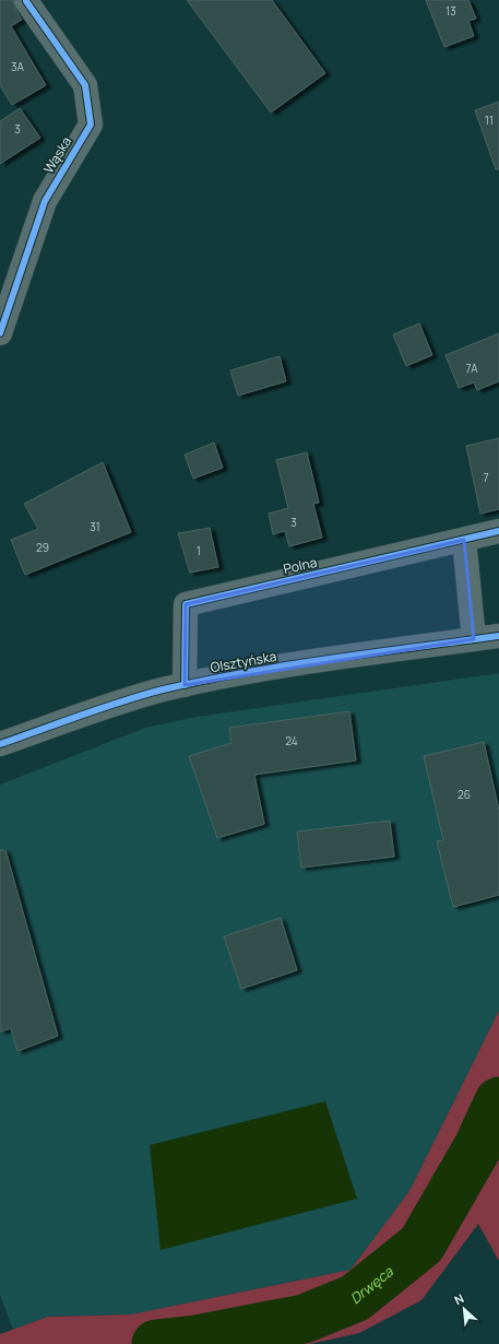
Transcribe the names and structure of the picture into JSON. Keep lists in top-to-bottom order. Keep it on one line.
{"streets":{"street":["Wąska","Polna","Olsztyńska"]},"crossings":[["Polna","Olsztyńska"]],"water":["Drwęca"],"house_numbers":["13","3A","11","3","7A","7","3","31","29","1","24","26"],"north":"top left"}
